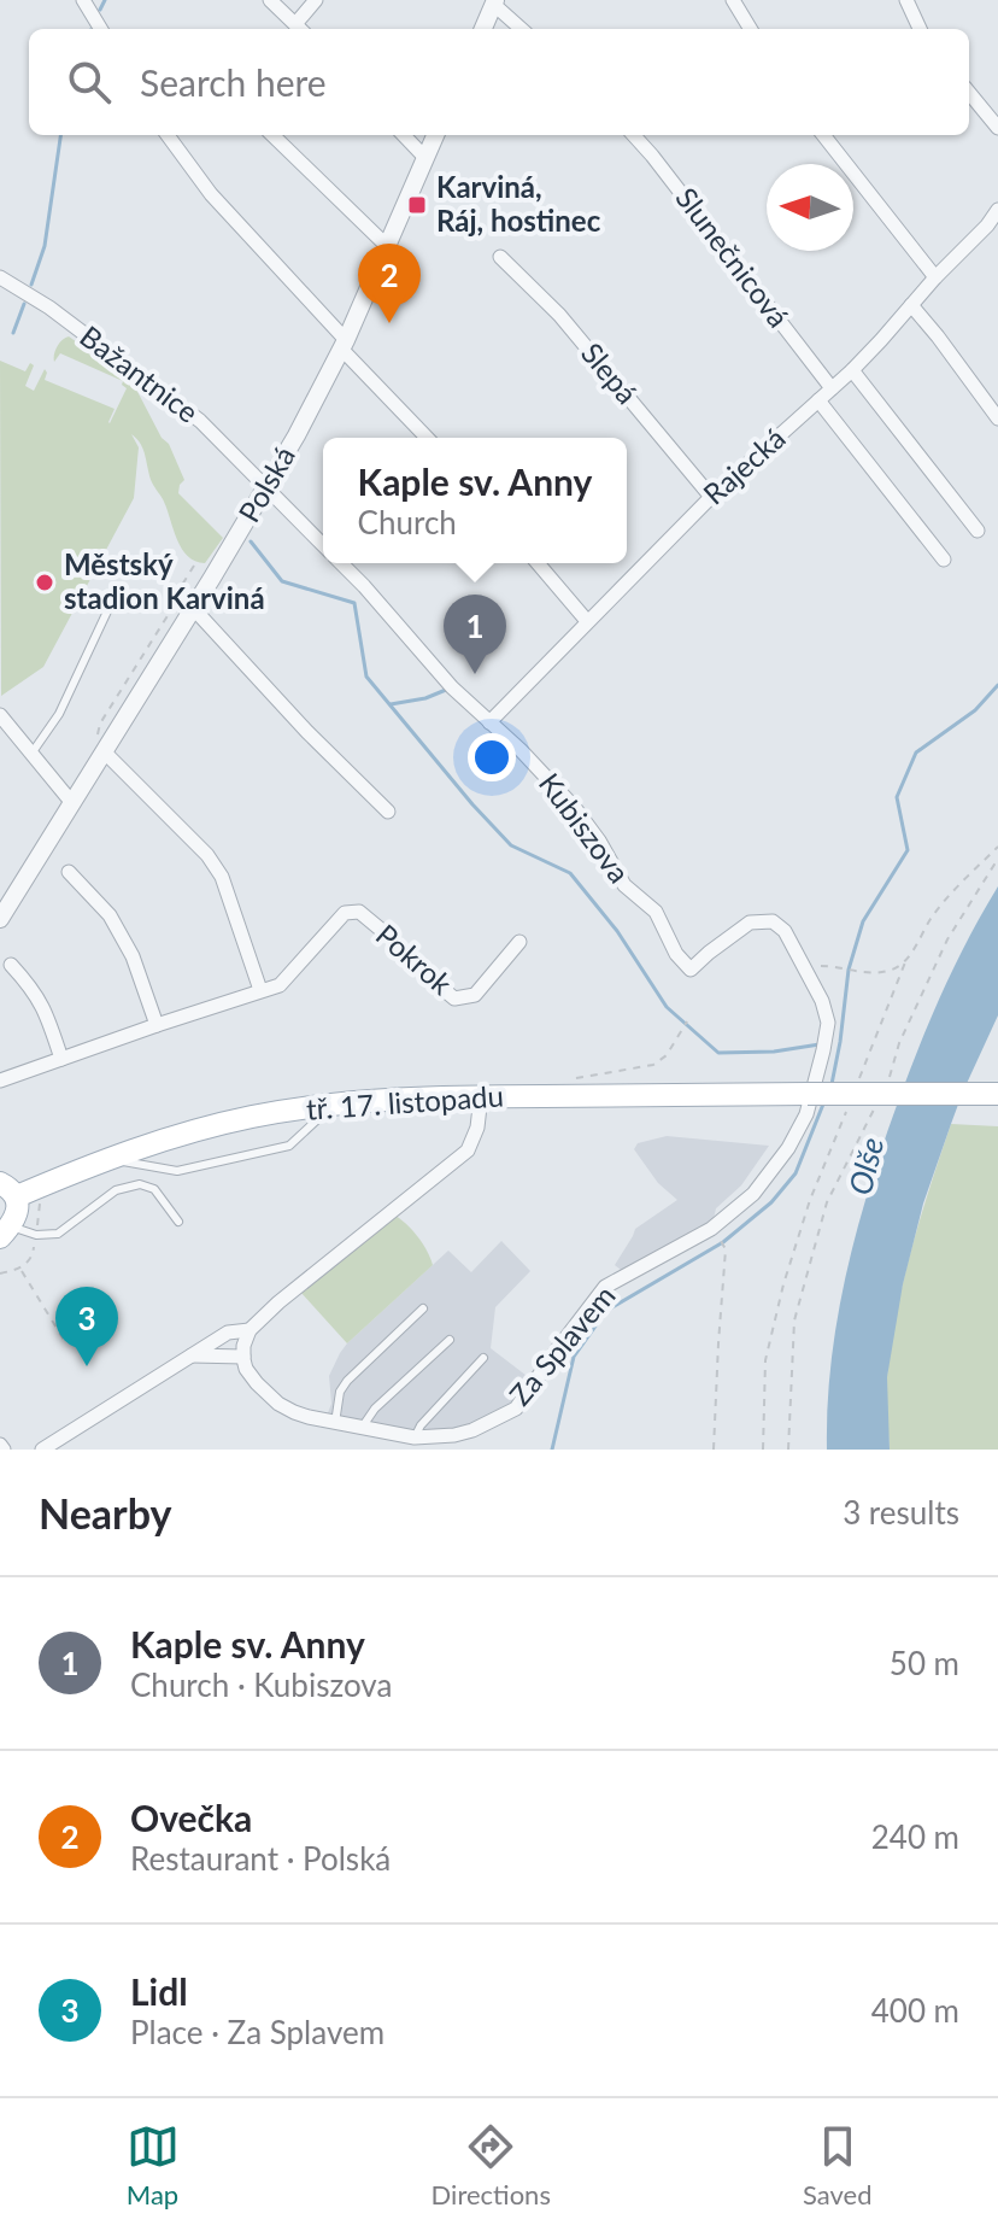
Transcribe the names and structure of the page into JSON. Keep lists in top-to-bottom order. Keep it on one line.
{"streets":{"main road":["tř. 17. listopadu"],"street":["Slunečnicová","Slepá","Bažantnice","Rajecká","Polská","Kubiszova","Pokrok","Za Splavem"]},"crossings":[["Slunečnicová","Rajecká"],["Slepá","Rajecká"],["Bažantnice","Polská"],["Bažantnice","Kubiszova"],["Rajecká","Kubiszova"],["Polská","Kubiszova"],["Kubiszova","Za Splavem"]],"water":["Olše"],"places":{"transit":["Karviná, Ráj, hostinec"],"other":["Městský stadion Karviná"]},"north":"left","page":{"search":"Search here","pins":["2","1","3"],"popup":["Kaple sv. Anny","Church"],"heading":["Nearby","3 results"],"list":[{"mark":"1","name":"Kaple sv. Anny","note":"Church · Kubiszova","value":"50 m"},{"mark":"2","name":"Ovečka","note":"Restaurant · Polská","value":"240 m"},{"mark":"3","name":"Lidl","note":"Place · Za Splavem","value":"400 m"}],"nav":["Map","Directions","Saved"]}}
